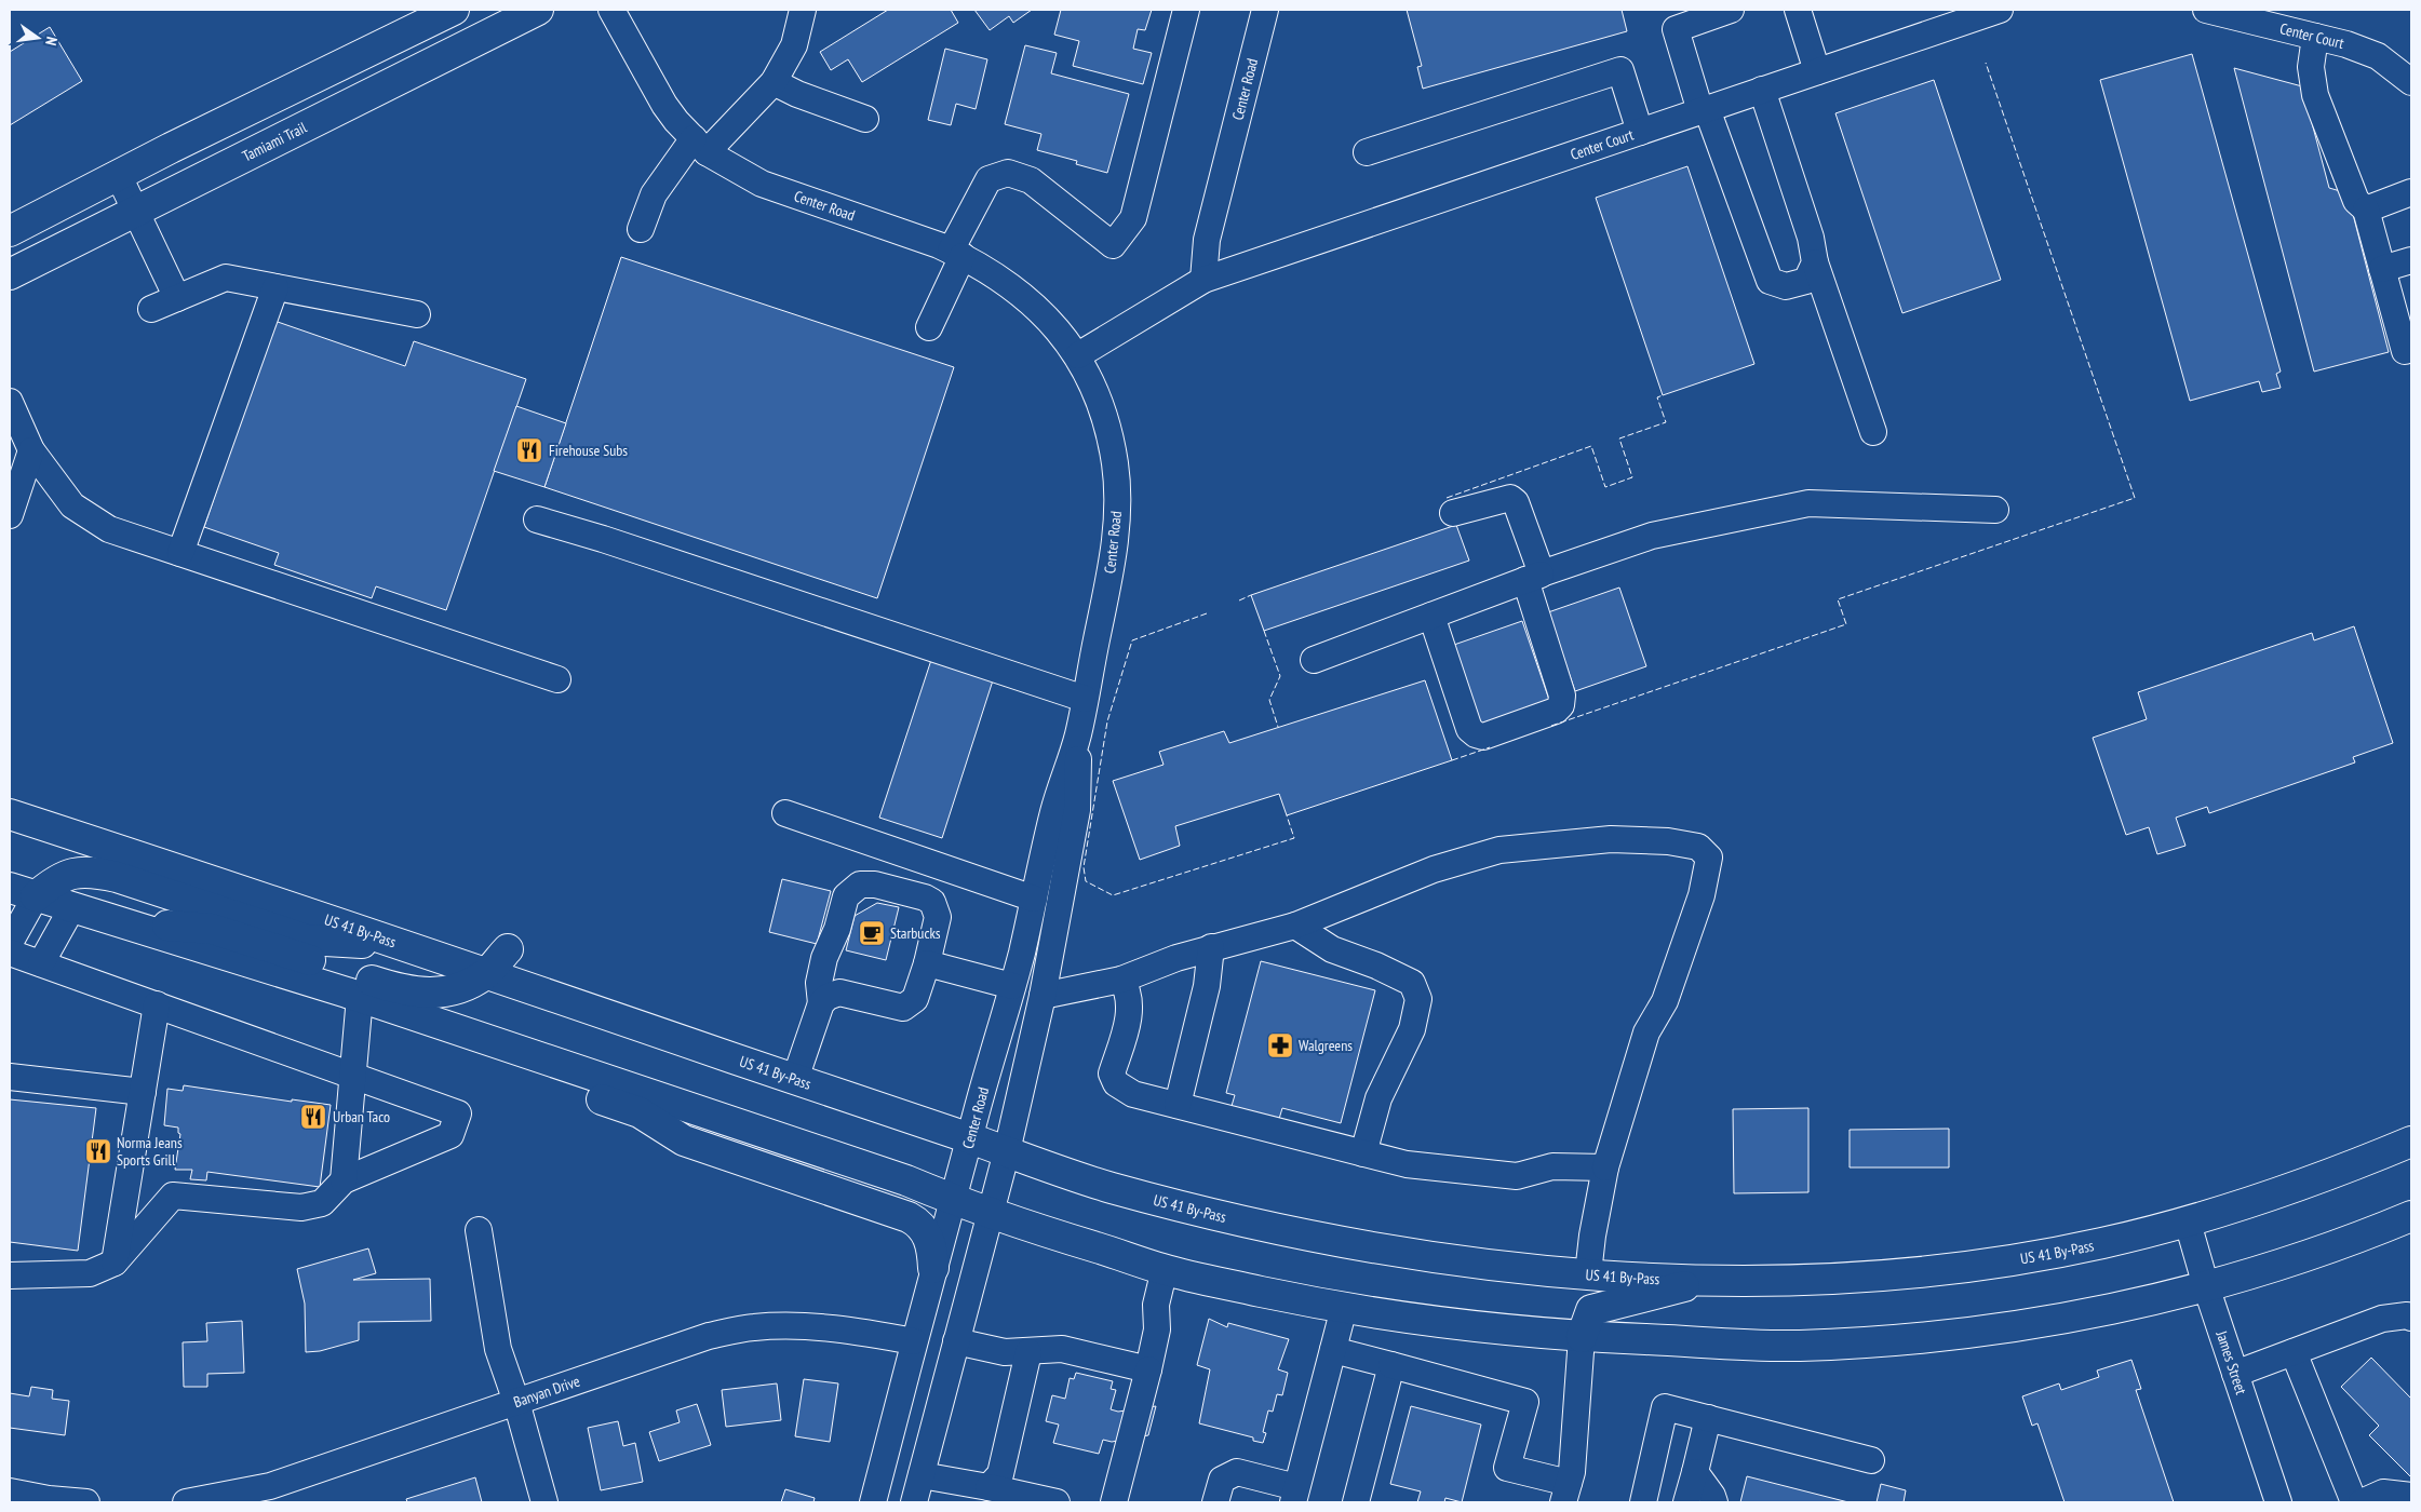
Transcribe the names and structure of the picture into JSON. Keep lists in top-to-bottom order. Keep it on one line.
{"streets":{"main road":["Tamiami Trail","US 41 By-Pass"],"street":["Center Court","Center Road","James Street","Banyan Drive"]},"crossings":[["Center Court","Center Road"],["Center Road","US 41 By-Pass"],["Center Road","Banyan Drive"],["US 41 By-Pass","James Street"]],"places":{"restaurant":["Firehouse Subs","Urban Taco","Norma Jeans Sports Grill"],"cafe":["Starbucks"],"pharmacy":["Walgreens"]},"north":"right"}
